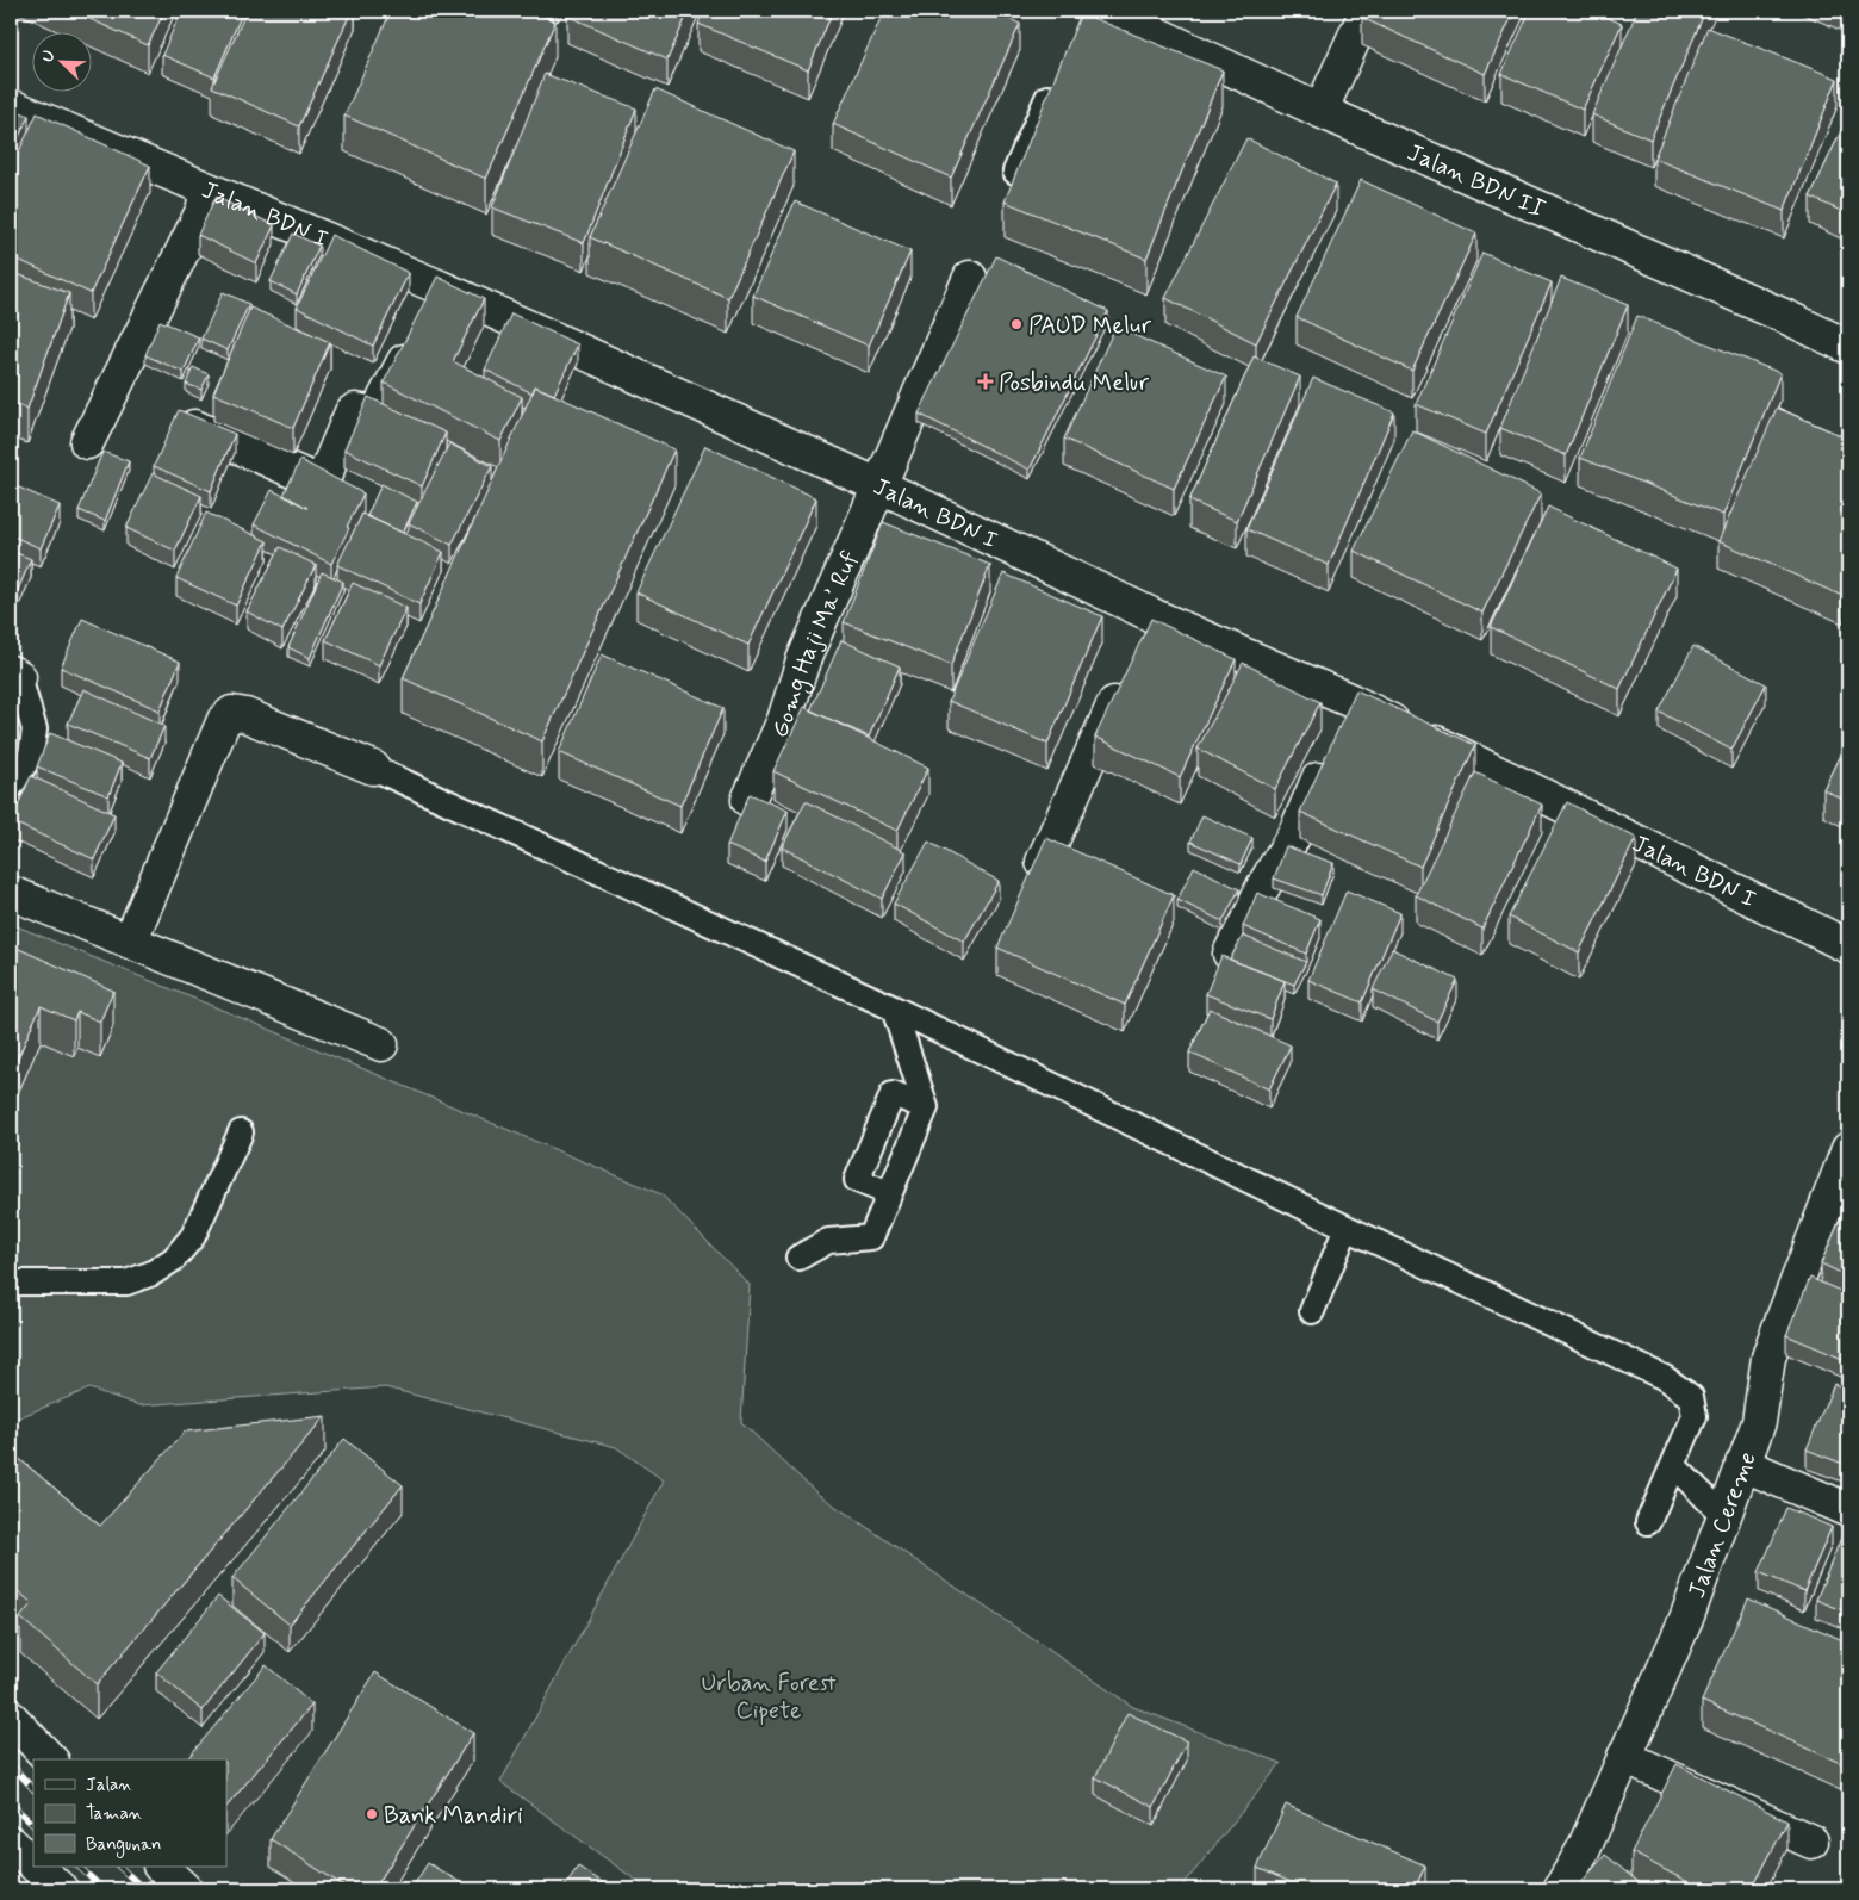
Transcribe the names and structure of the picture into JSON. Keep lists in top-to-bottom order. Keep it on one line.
{"streets":{"street":["Jalan BDN II","Jalan BDN I","Gomg Haji Ma’ Ruf","Jalan Cereme"]},"crossings":[["Jalan BDN I","Gomg Haji Ma’ Ruf"]],"parks":["Urban Forest Cipete"],"places":{"other":["PAUD Melur","Bank Mandiri"],"health":["Posbindu Melur"]},"legend":["Jalan","Taman","Bangunan"],"north":"top left"}
